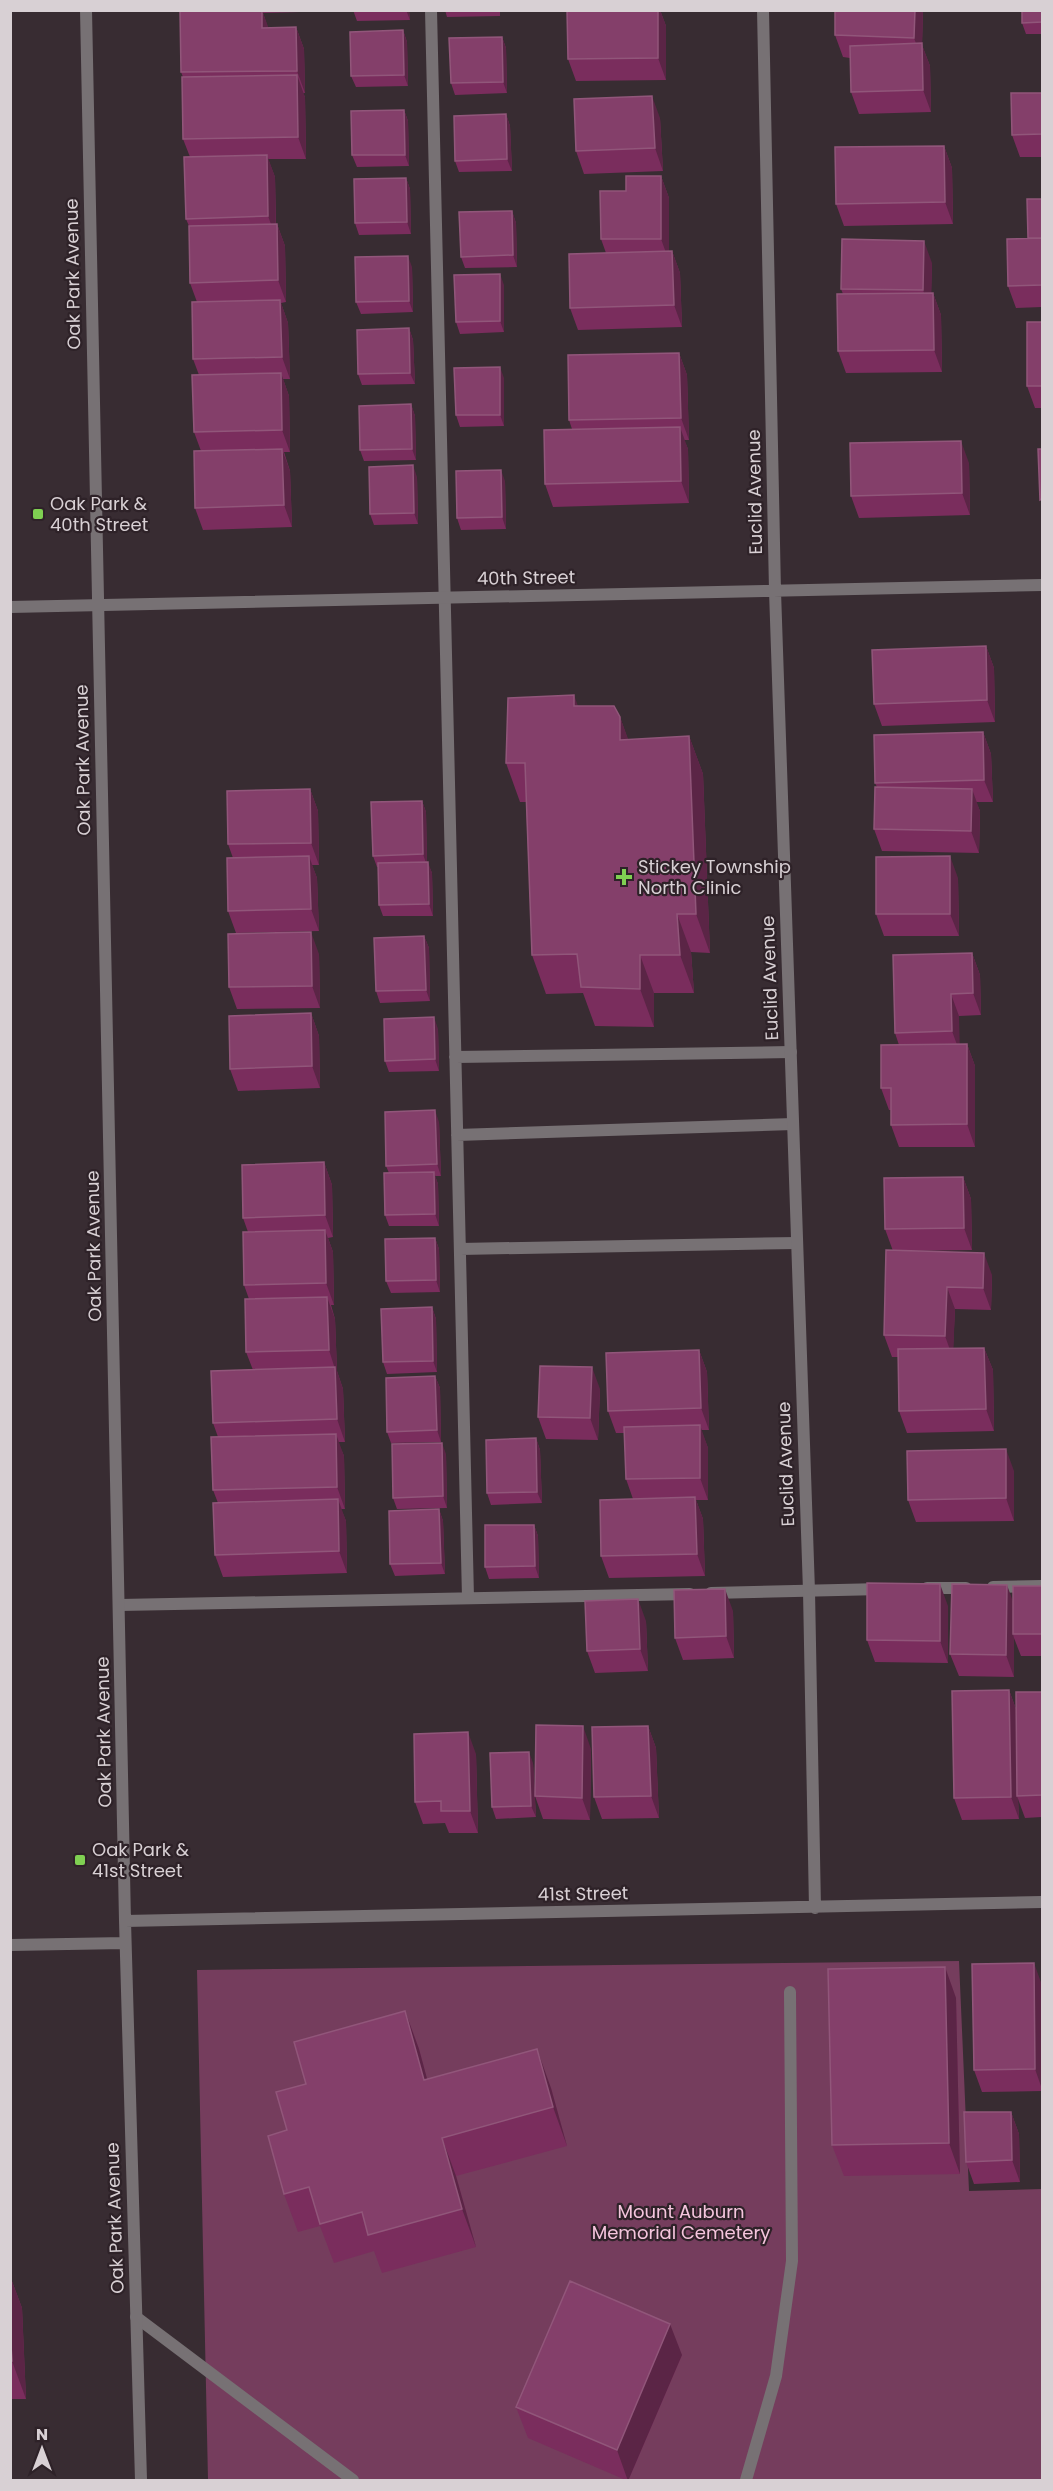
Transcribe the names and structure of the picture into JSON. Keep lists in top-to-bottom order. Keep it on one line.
{"streets":{"street":["Oak Park Avenue","Euclid Avenue","40th Street","41st Street"]},"crossings":[["Oak Park Avenue","40th Street"],["Oak Park Avenue","41st Street"],["Euclid Avenue","40th Street"],["Euclid Avenue","41st Street"]],"parks":["Mount Auburn Memorial Cemetery"],"places":{"transit":["Oak Park & 40th Street","Oak Park & 41st Street"],"health":["Stickey Township North Clinic"]},"north":"top"}
